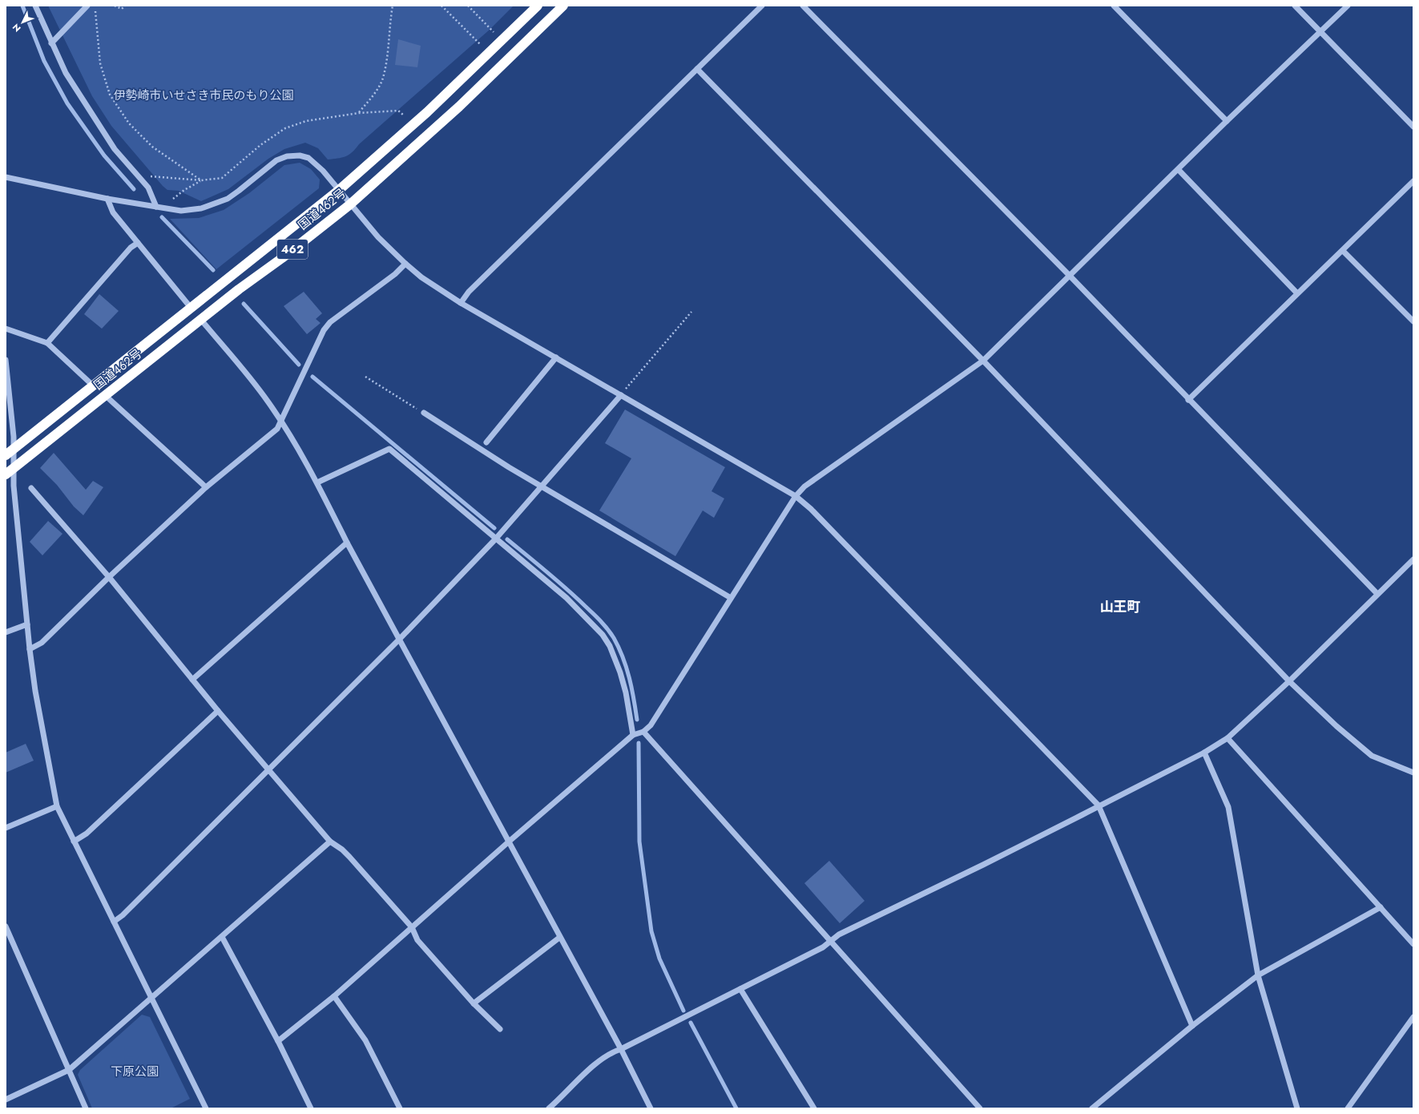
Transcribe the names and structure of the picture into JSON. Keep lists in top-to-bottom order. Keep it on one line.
{"streets":{"highway":["国道462号","462"]},"districts":["山王町"],"parks":["伊勢崎市いせさき市民のもり公園","下原公園"],"north":"bottom left"}
